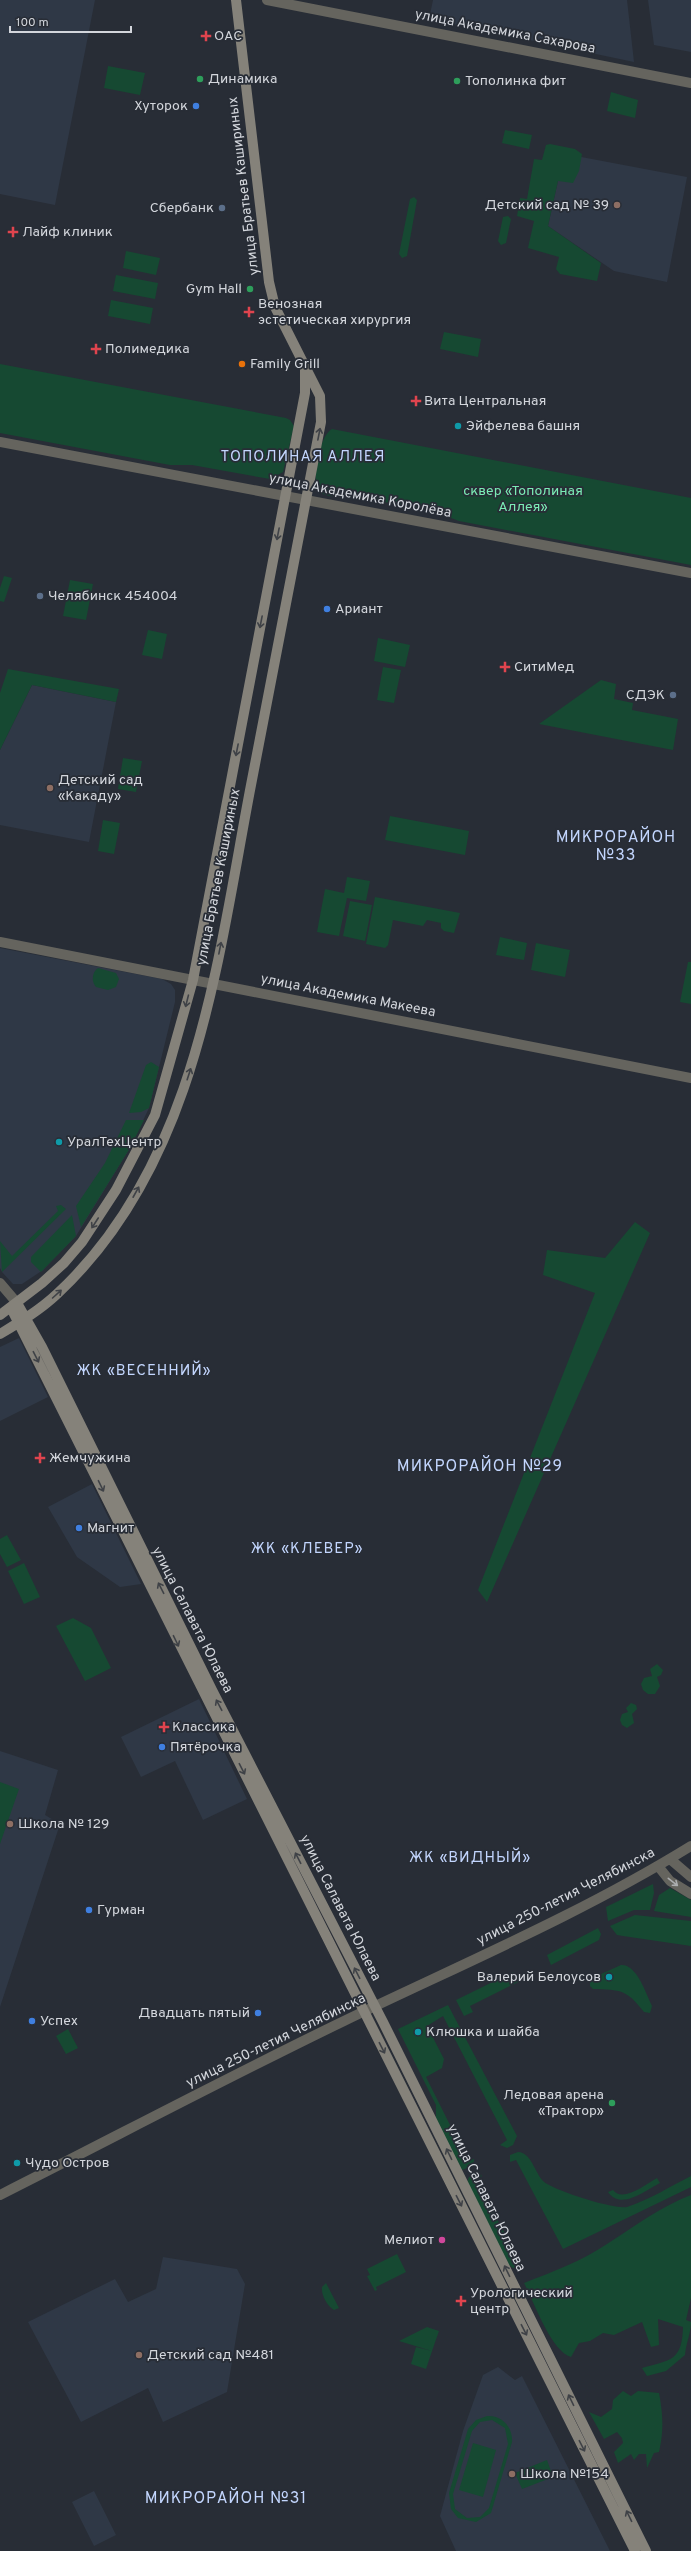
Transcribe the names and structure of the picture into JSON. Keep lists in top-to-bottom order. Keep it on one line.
{"streets":{"main road":["улица Братьев Кашириных","улица Салавата Юлаева"],"street":["улица Академика Сахарова","улица Академика Королёва","улица Академика Макеева","улица 250-летия Челябинска"]},"crossings":[["улица Братьев Кашириных","улица Академика Королёва"],["улица Братьев Кашириных","улица Академика Макеева"],["улица Братьев Кашириных","улица Салавата Юлаева"],["улица Салавата Юлаева","улица 250-летия Челябинска"]],"districts":["ТОПОЛИНАЯ АЛЛЕЯ","МИКРОРАЙОН №33","ЖК «ВЕСЕННИЙ»","МИКРОРАЙОН №29","ЖК «КЛЕВЕР»","ЖК «ВИДНЫЙ»","МИКРОРАЙОН №31"],"parks":["сквер «Тополиная Аллея»"],"places":{"health":["ОАС","Лайф клиник","Венозная эстетическая хирургия","Полимедика","Вита Центральная","СитиМед","Жемчужина","Классика","Урологический центр"],"other":["Динамика","Тополинка фит","Хуторок","Детский сад № 39","Сбербанк","Gym Hall","Family Grill","Эйфелева башня","Челябинск 454004","Ариант","СДЭК","Детский сад «Какаду»","УралТехЦентр","Магнит","Пятёрочка","Школа № 129","Гурман","Валерий Белоусов","Двадцать пятый","Успех","Клюшка и шайба","Ледовая арена «Трактор»","Чудо Остров","Мелиот","Детский сад №481","Школа №154"]},"scale_bar":"100 m"}
